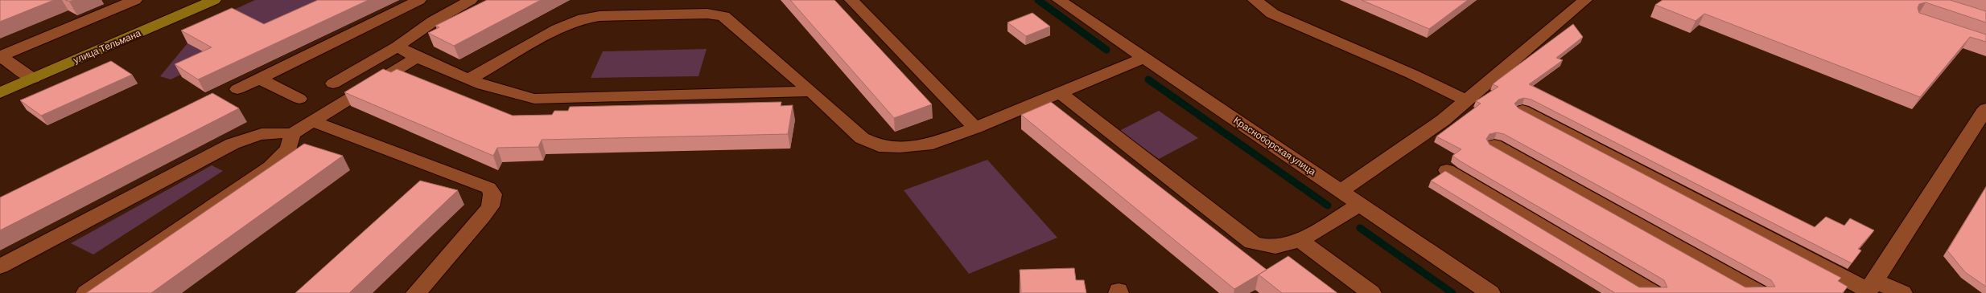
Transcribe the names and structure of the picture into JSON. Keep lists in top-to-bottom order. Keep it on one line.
{"streets":{"main road":["улица Тельмана"],"street":["Красноборская улица"]}}
